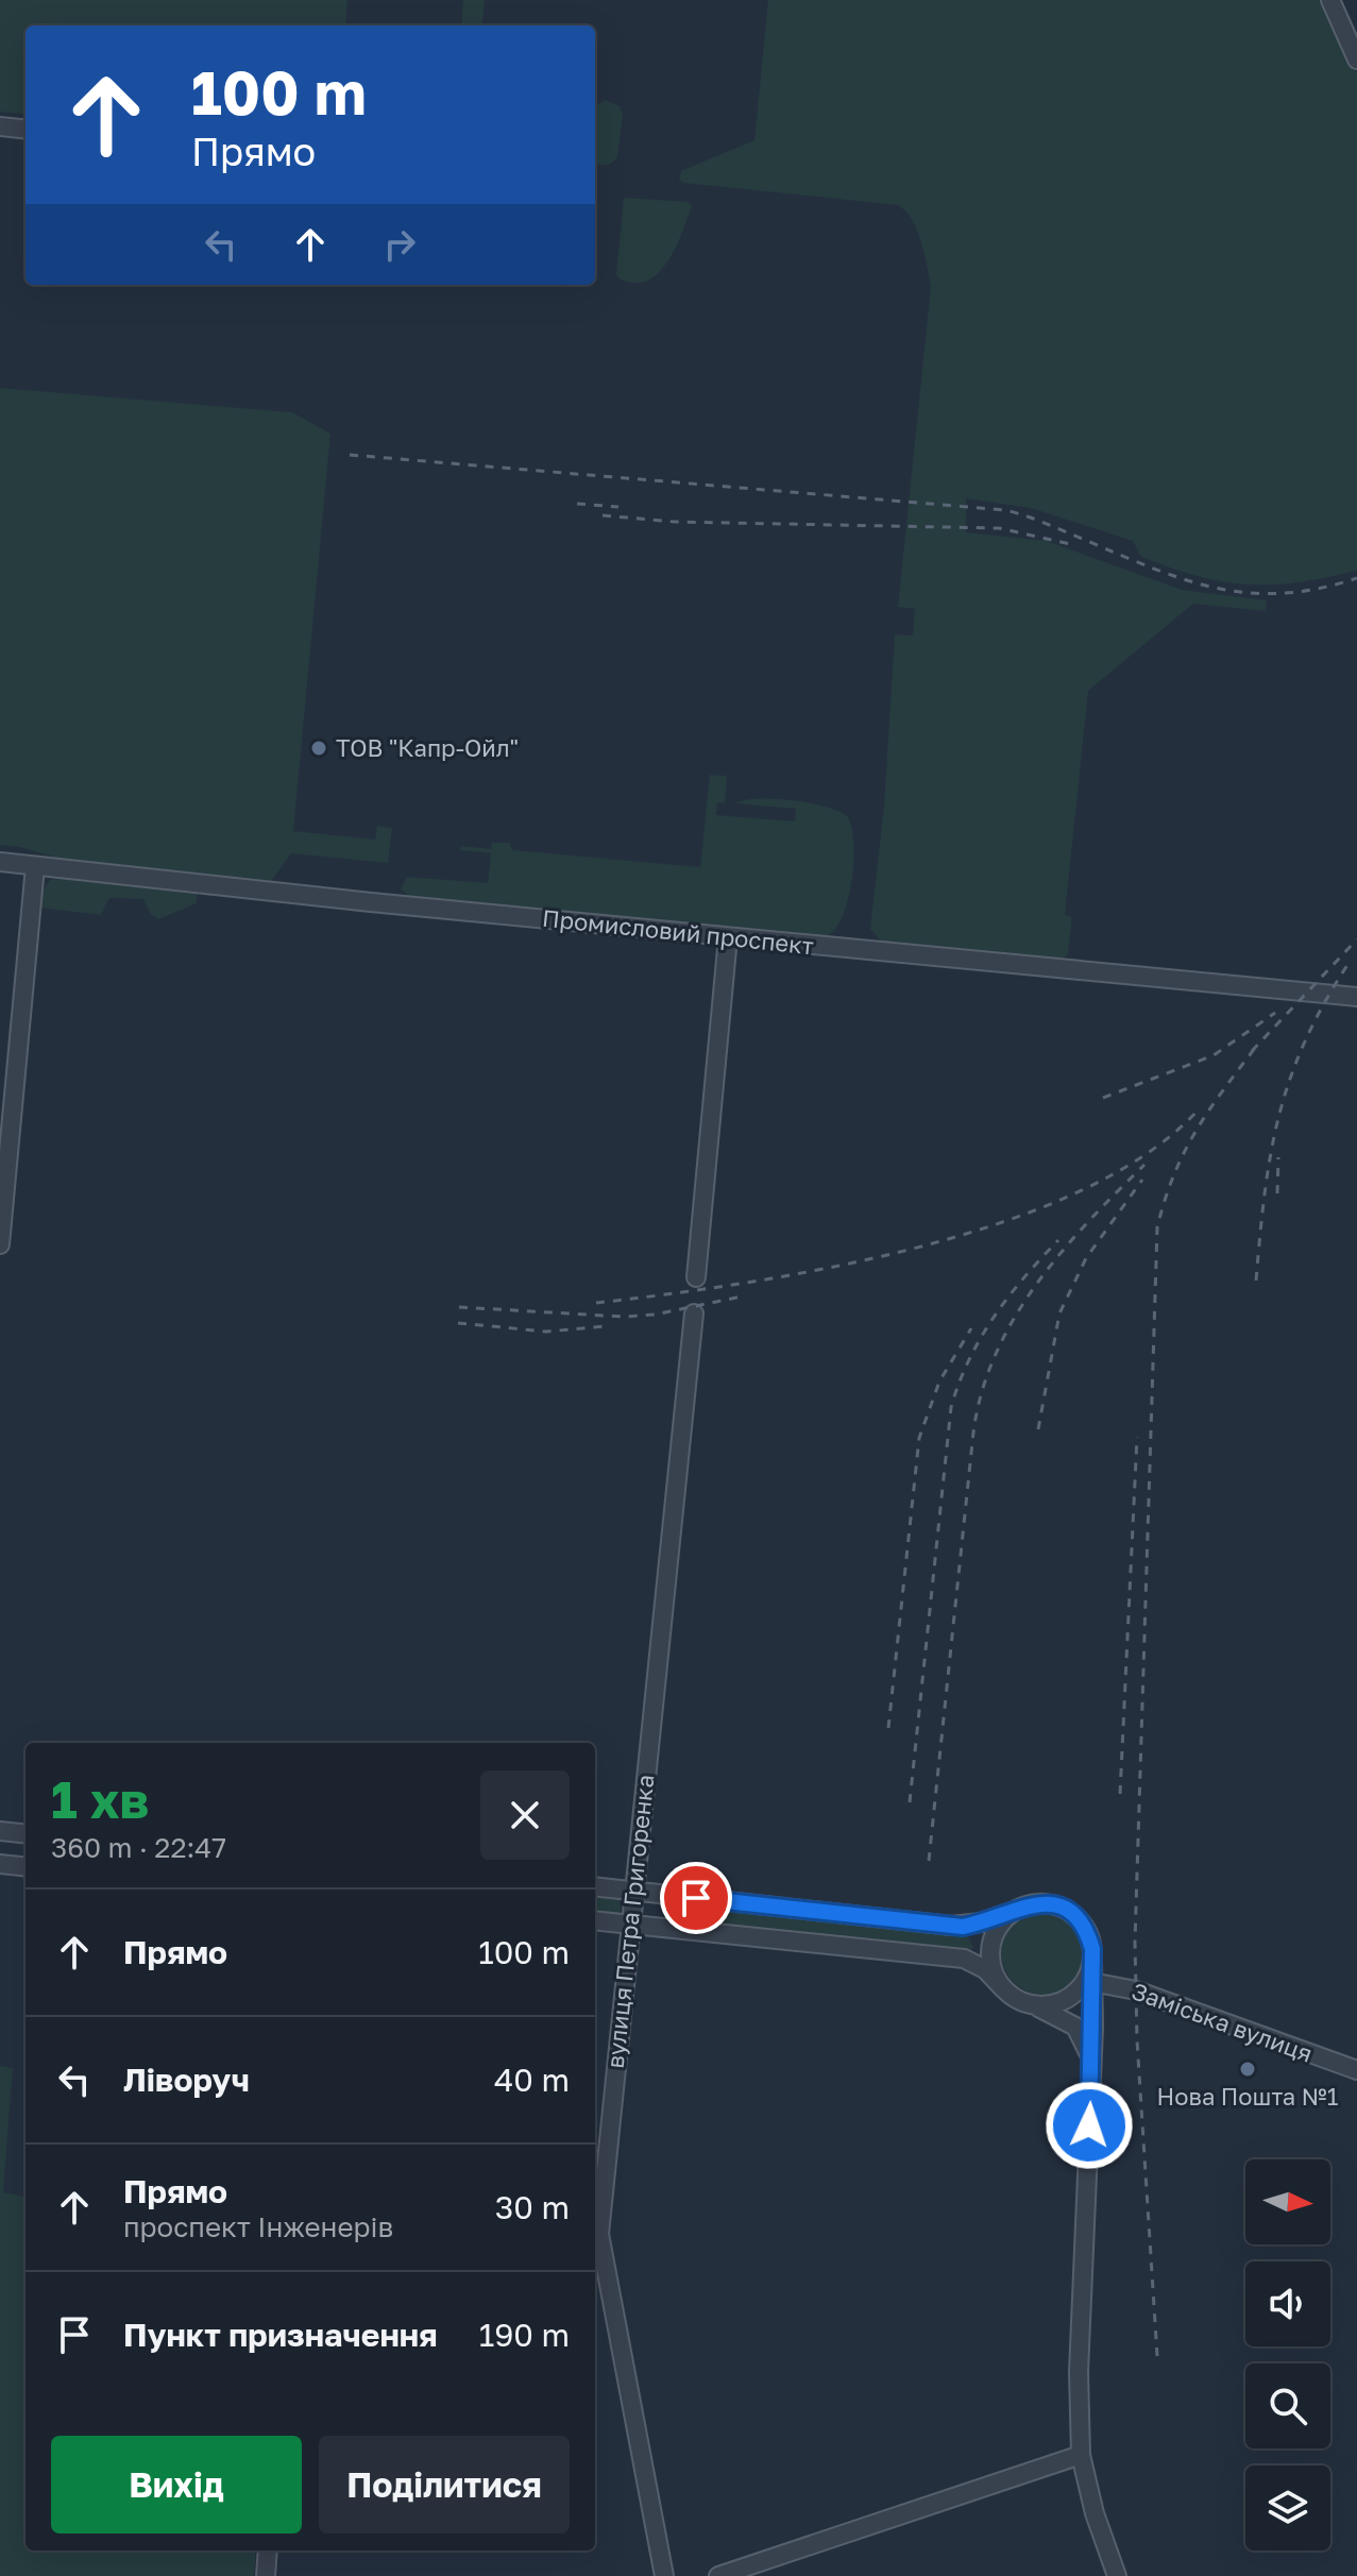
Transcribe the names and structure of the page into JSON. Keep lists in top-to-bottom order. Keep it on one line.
{"streets":{"street":["Промисловий проспект","вулиця Петра Григоренка","Заміська вулиця"]},"places":["ТОВ \"Капр-Ойл\"","Нова Пошта №1"],"north":"right","page":{"turn":["100 m","Прямо"],"heading":["1 хв","360 m · 22:47"],"list":[{"name":"Прямо","value":"100 m"},{"name":"Ліворуч","value":"40 m"},{"name":"Прямо","note":"проспект Інженерів","value":"30 m"},{"name":"Пункт призначення","value":"190 m"}],"buttons":["Вихід","Поділитися"]}}
